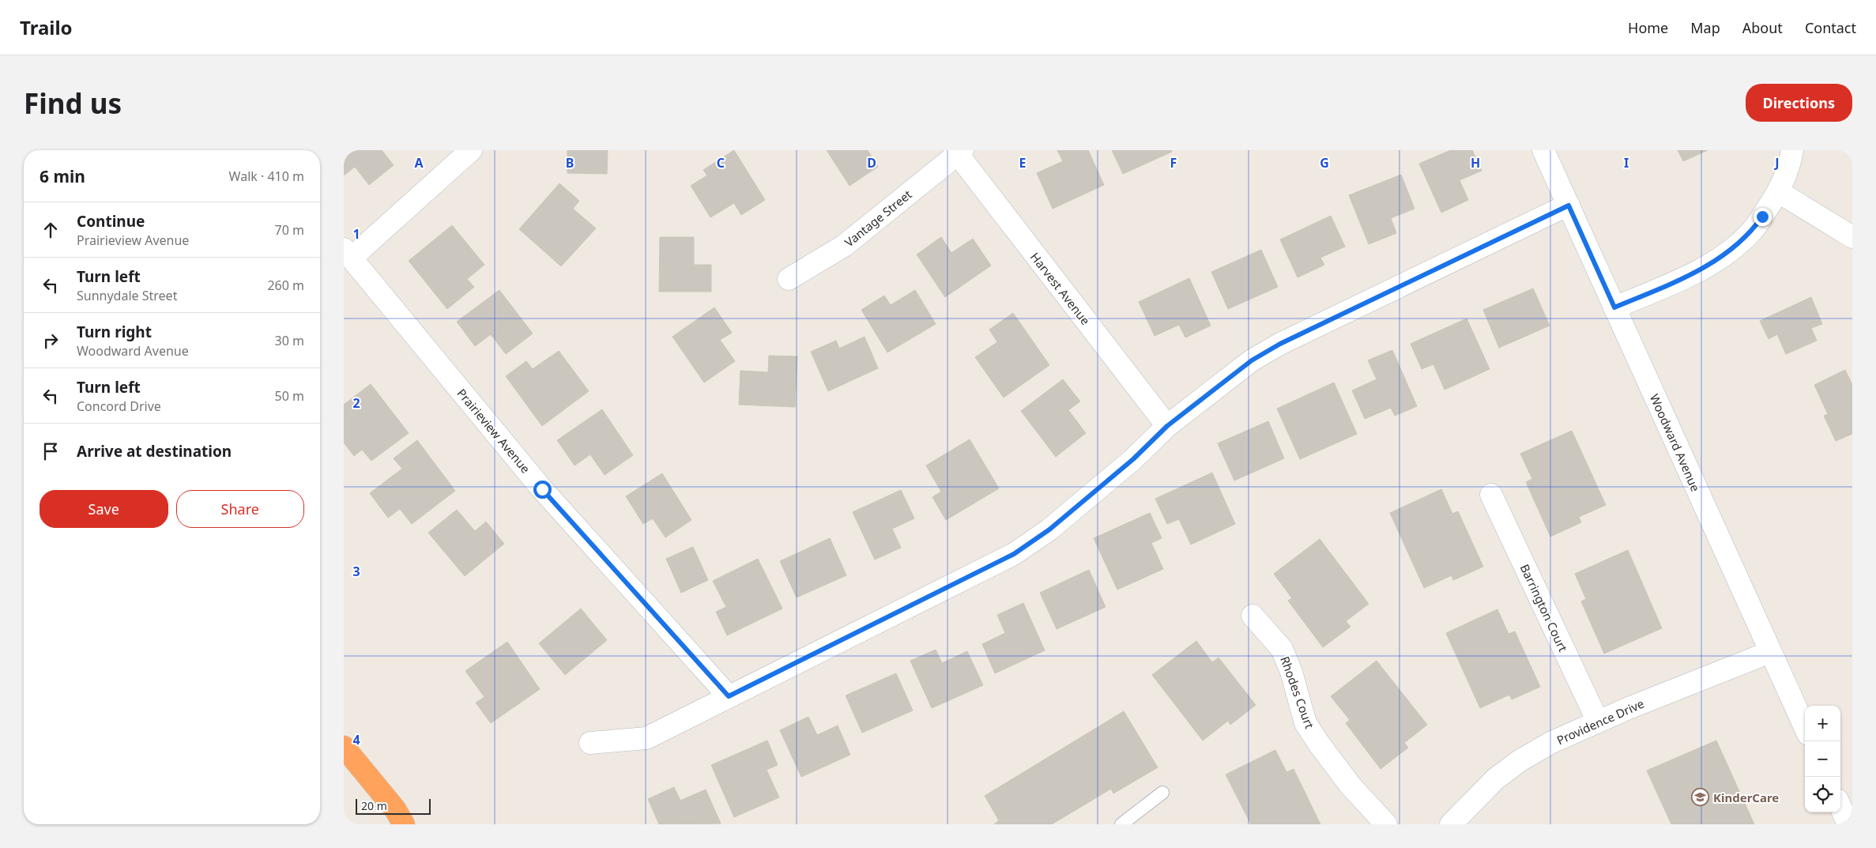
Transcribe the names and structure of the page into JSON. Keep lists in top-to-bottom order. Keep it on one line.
{"streets":{"street":["Vantage Street","Harvest Avenue","Prairieview Avenue","Woodward Avenue","Barrington Court","Rhodes Court","Providence Drive"]},"crossings":[["Vantage Street","Harvest Avenue"],["Woodward Avenue","Providence Drive"],["Barrington Court","Providence Drive"]],"places":{"school or university":["KinderCare"]},"scale_bar":"20 m","page":{"header":"Trailo","nav":["Home","Map","About","Contact"],"buttons":["Directions",["Save","Share"]],"title":"Find us","heading":["6 min","Walk · 410 m"],"list":[["Continue","Prairieview Avenue","70 m"],["Turn left","Sunnydale Street","260 m"],["Turn right","Woodward Avenue","30 m"],["Turn left","Concord Drive","50 m"],"Arrive at destination"],"map_buttons":["+","−"],"scale":"20 m"},"grid":{"columns":["A","B","C","D","E","F","G","H","I","J"],"rows":["1","2","3","4"]}}
